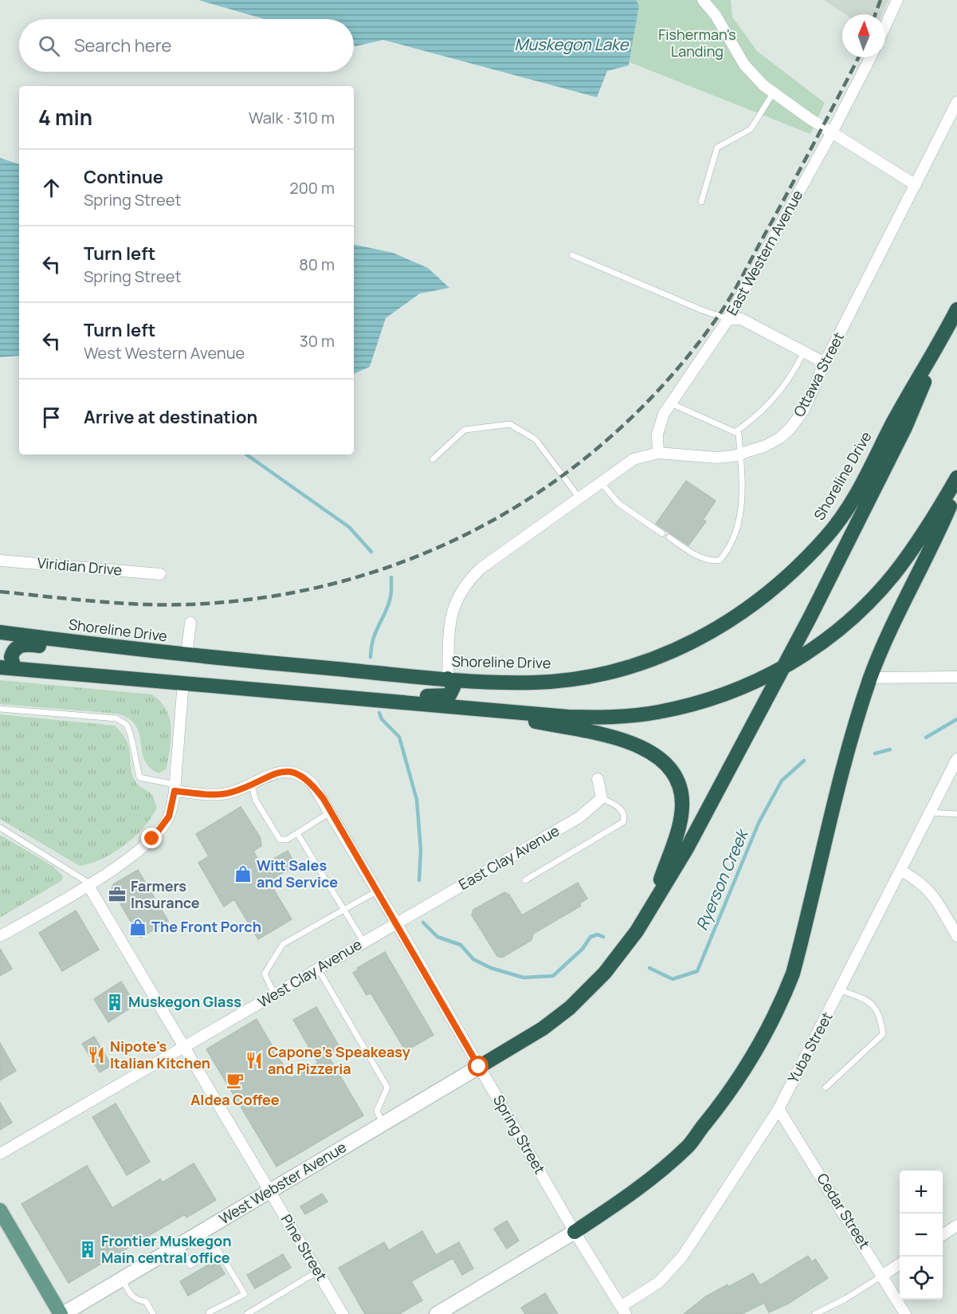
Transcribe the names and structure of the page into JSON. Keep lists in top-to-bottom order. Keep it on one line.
{"streets":{"highway":["Shoreline Drive"],"main road":["West Webster Avenue"],"street":["East Western Avenue","Ottawa Street","Viridian Drive","East Clay Avenue","West Clay Avenue","Yuba Street","Spring Street","Cedar Street","Pine Street"]},"crossings":[["East Western Avenue","Ottawa Street"],["Ottawa Street","Shoreline Drive"],["East Clay Avenue","West Clay Avenue"],["East Clay Avenue","Spring Street"],["West Clay Avenue","Spring Street"],["West Clay Avenue","Pine Street"],["Yuba Street","Spring Street"],["Yuba Street","Cedar Street"],["Spring Street","West Webster Avenue"],["West Webster Avenue","Pine Street"]],"water":["Muskegon Lake","Ryerson Creek"],"parks":["Fisherman's Landing"],"places":{"shop":["Witt Sales and Service","The Front Porch"],"office":["Farmers Insurance"],"building":["Muskegon Glass","Frontier Muskegon Main central office"],"restaurant":["Nipote's Italian Kitchen","Capone's Speakeasy and Pizzeria"],"cafe":["Aldea Coffee"]},"north":"top","page":{"search":"Search here","heading":["4 min","Walk · 310 m"],"list":[["Continue","Spring Street","200 m"],["Turn left","Spring Street","80 m"],["Turn left","West Western Avenue","30 m"],"Arrive at destination"],"map_buttons":["+","−"]}}
